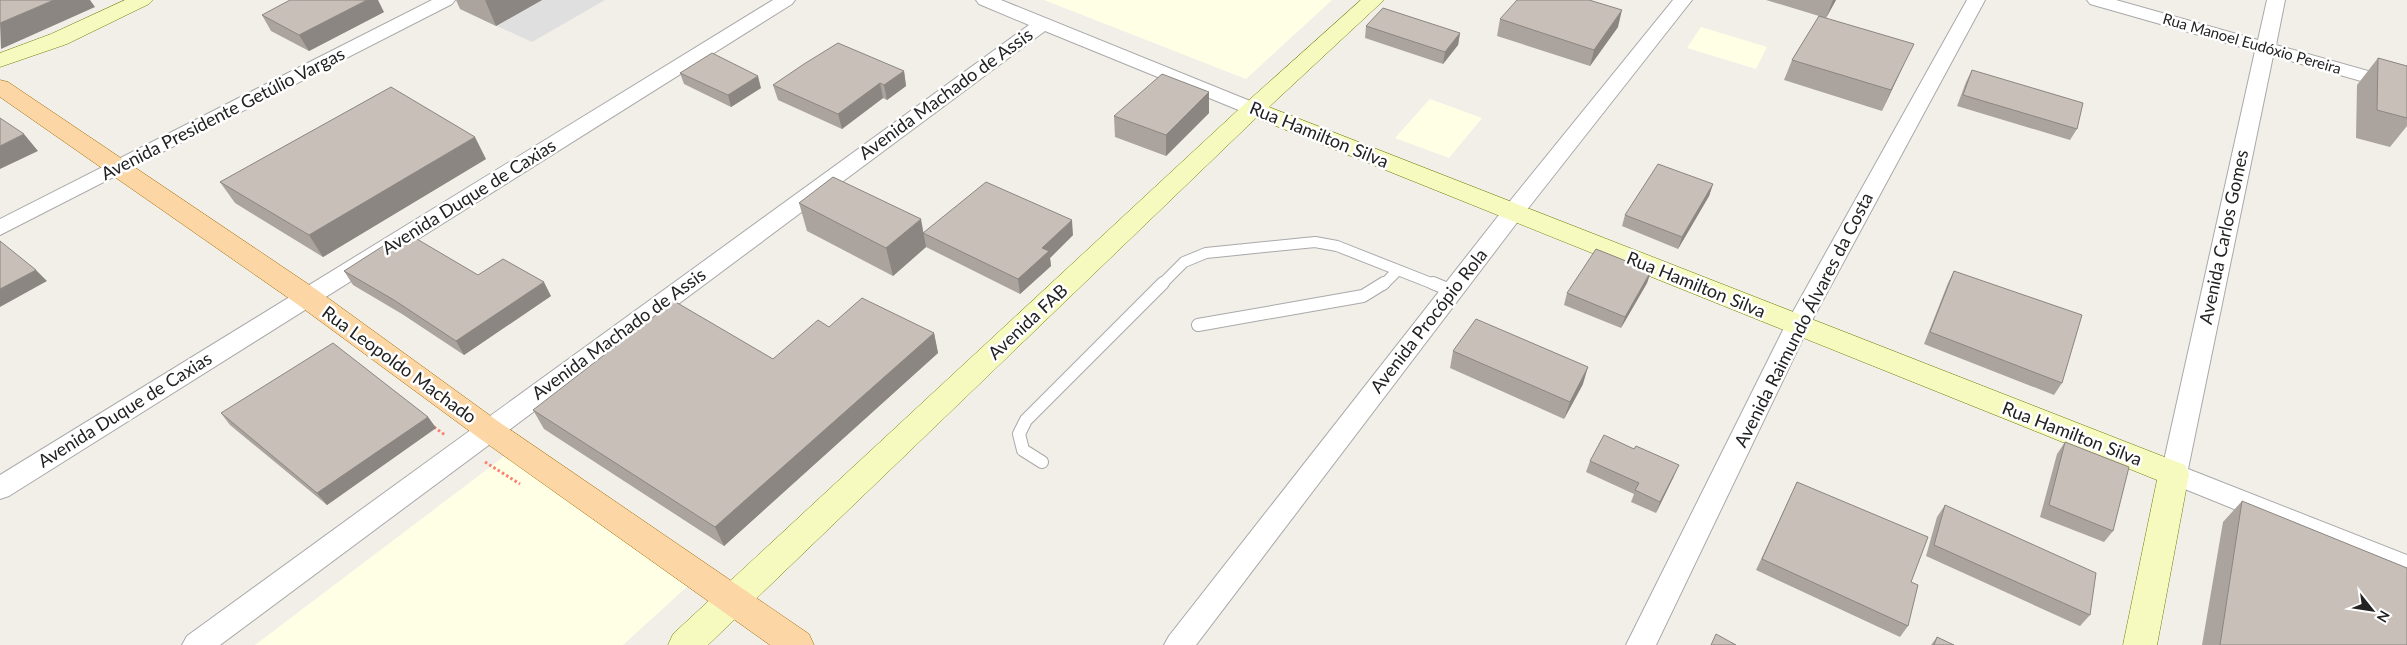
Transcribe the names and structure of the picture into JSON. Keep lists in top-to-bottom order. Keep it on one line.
{"streets":{"main road":["Rua Leopoldo Machado"],"street":["Rua Manoel Eudóxio Pereira","Avenida Machado de Assis","Avenida Presidente Getúlio Vargas","Rua Hamilton Silva","Avenida Duque de Caxias","Avenida Carlos Gomes","Avenida Raimundo Álvares da Costa","Avenida Procópio Rola","Avenida FAB"]},"crossings":[["Rua Manoel Eudóxio Pereira","Avenida Carlos Gomes"],["Avenida Machado de Assis","Rua Hamilton Silva"],["Avenida Machado de Assis","Rua Leopoldo Machado"],["Avenida Presidente Getúlio Vargas","Rua Leopoldo Machado"],["Rua Hamilton Silva","Avenida Carlos Gomes"],["Rua Hamilton Silva","Avenida Raimundo Álvares da Costa"],["Rua Hamilton Silva","Avenida Procópio Rola"],["Rua Hamilton Silva","Avenida FAB"],["Avenida Duque de Caxias","Rua Leopoldo Machado"],["Avenida FAB","Rua Leopoldo Machado"]],"north":"bottom right"}
